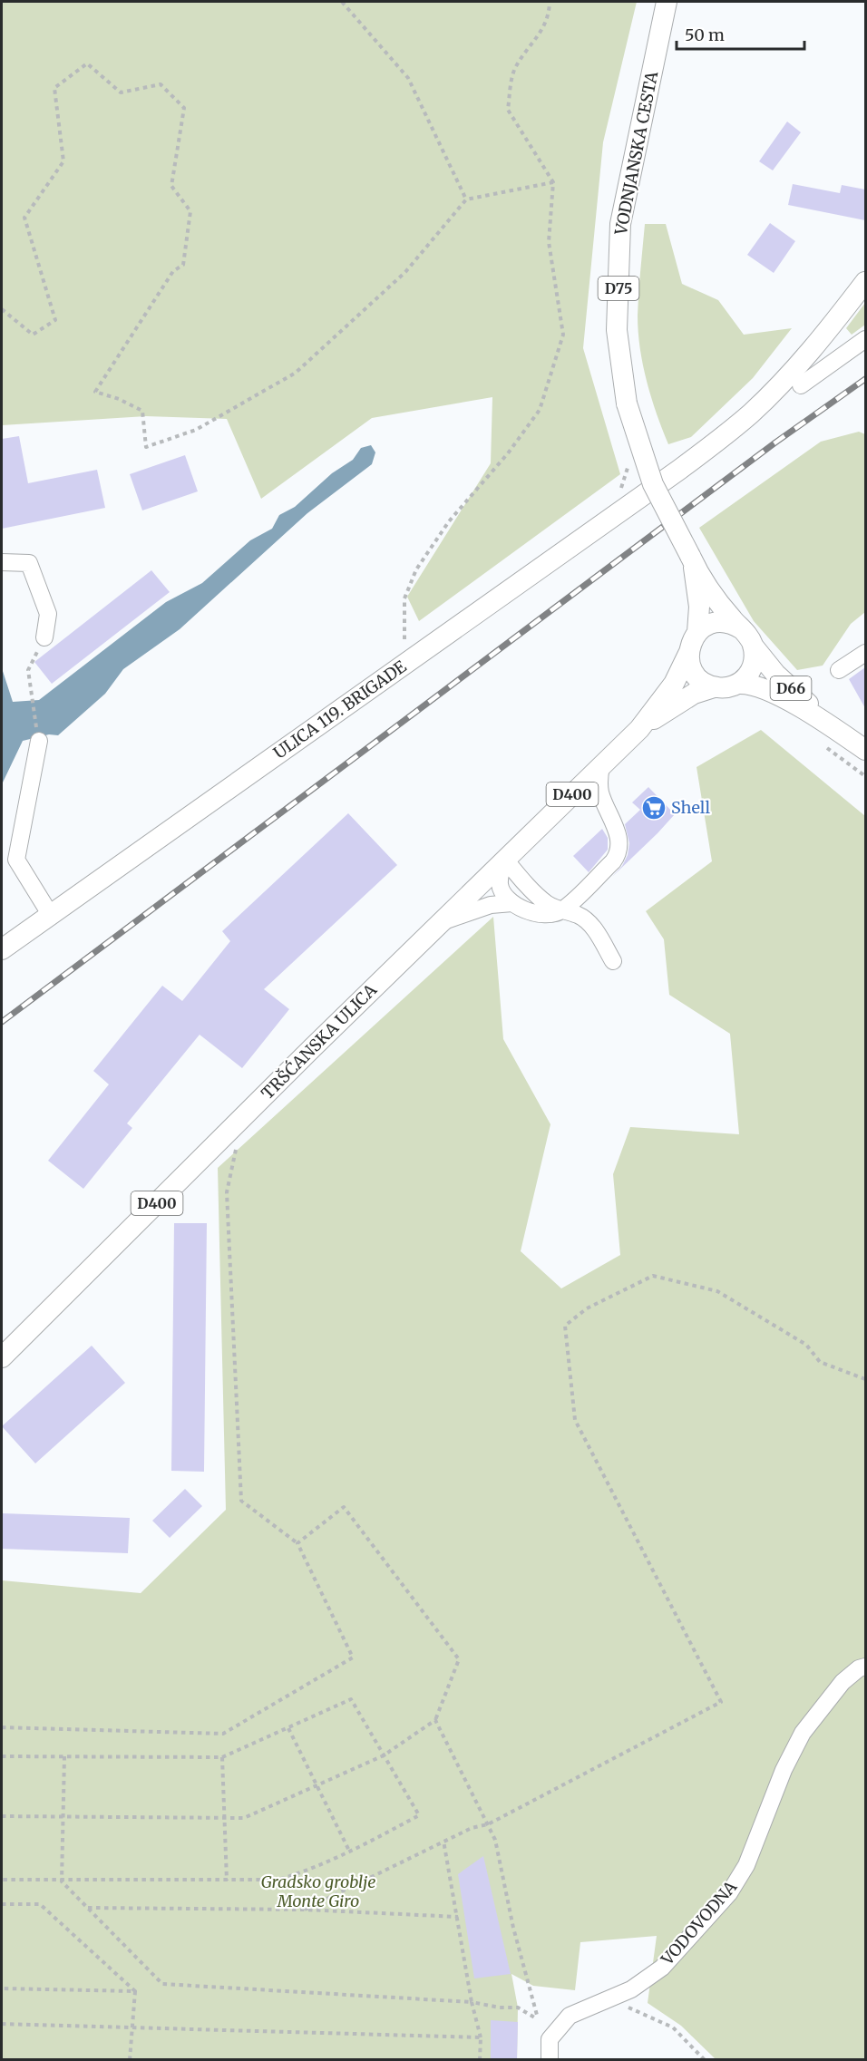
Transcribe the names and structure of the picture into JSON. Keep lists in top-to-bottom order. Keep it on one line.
{"streets":{"main road":["VODNJANSKA CESTA","D75","D66","ULICA 119. BRIGADE","D400","TRŠĆANSKA ULICA"],"street":["VODOVODNA"]},"crossings":[["VODNJANSKA CESTA","D75"],["D75","D66"],["D75","D400"],["D66","D400"],["D400","TRŠĆANSKA ULICA"]],"parks":["Gradsko groblje Monte Giro"],"places":{"supermarket":["Shell"]},"scale_bar":"50 m"}
